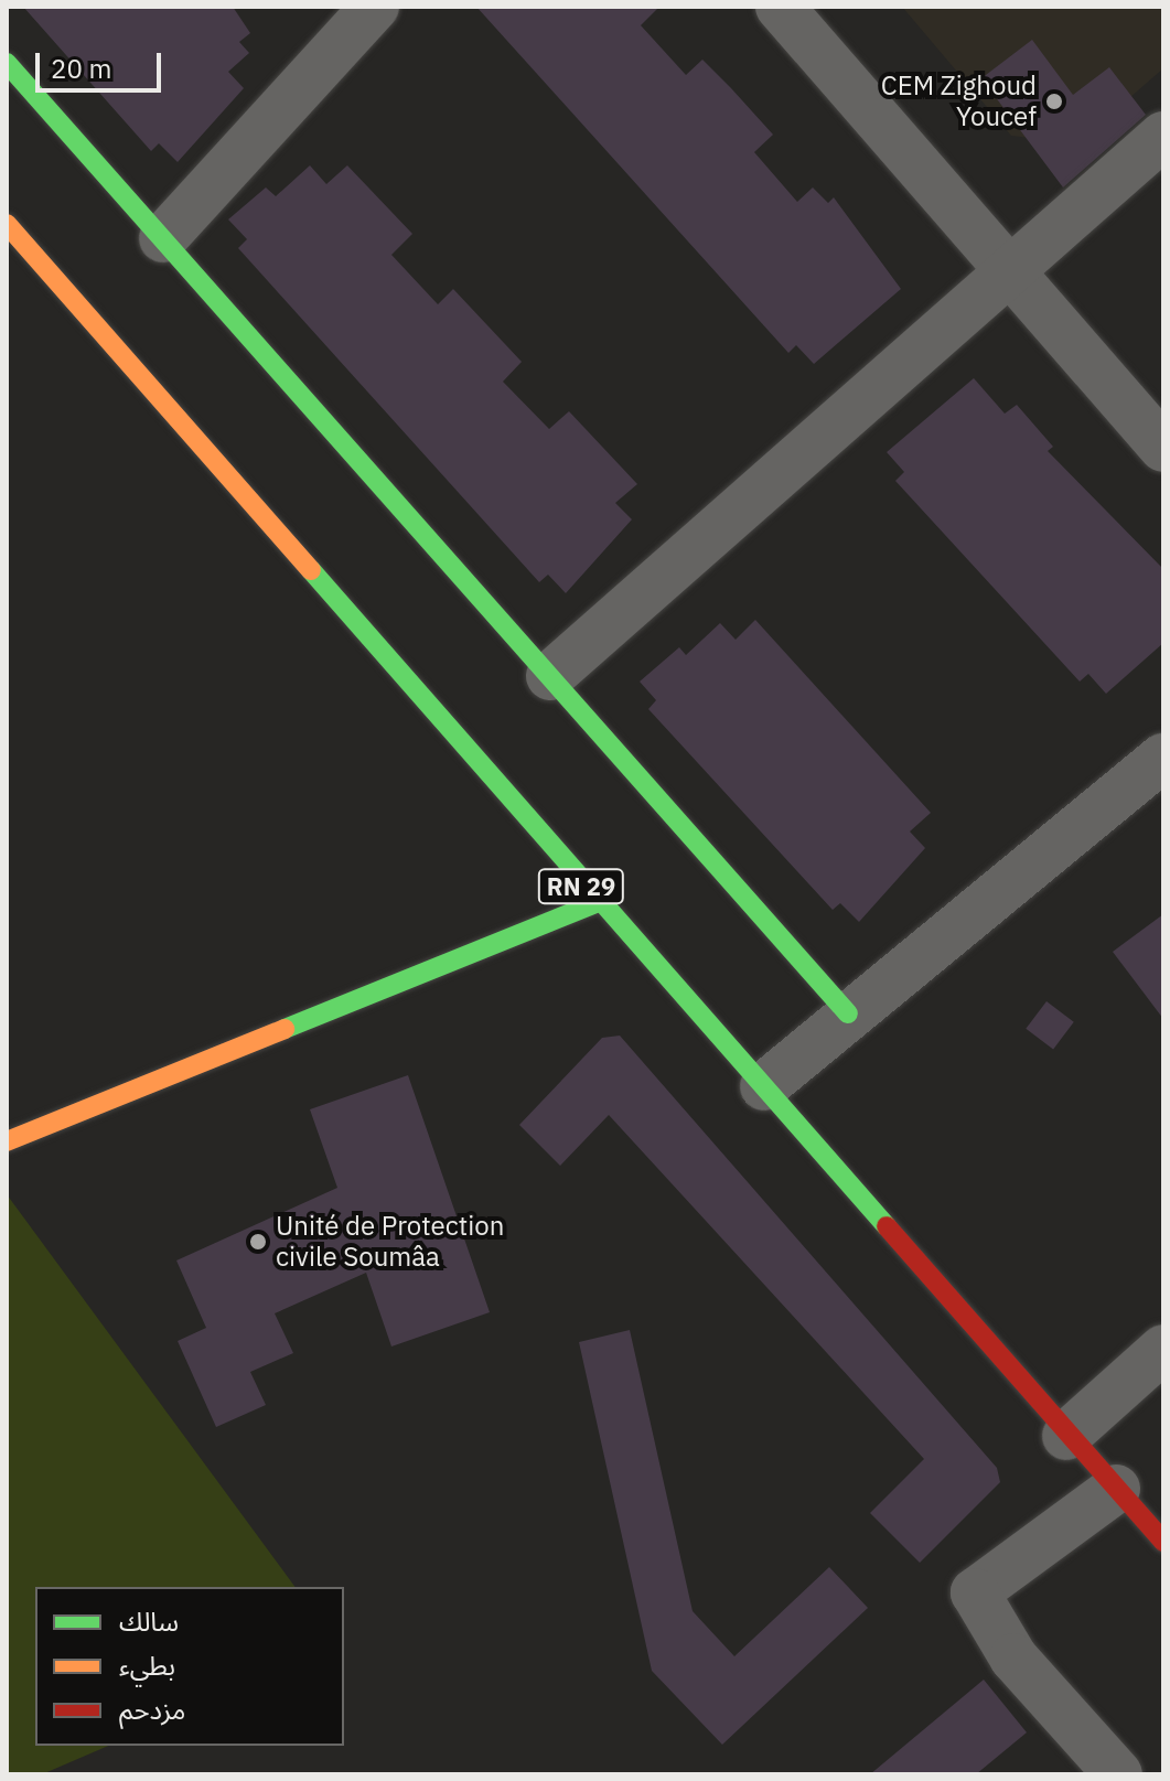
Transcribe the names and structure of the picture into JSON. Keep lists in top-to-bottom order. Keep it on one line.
{"streets":{"main road":["RN 29"]},"places":["CEM Zighoud Youcef","Unité de Protection civile Soumâa"],"legend":["سالك","بطيء","مزدحم"],"scale_bar":"20 m"}
